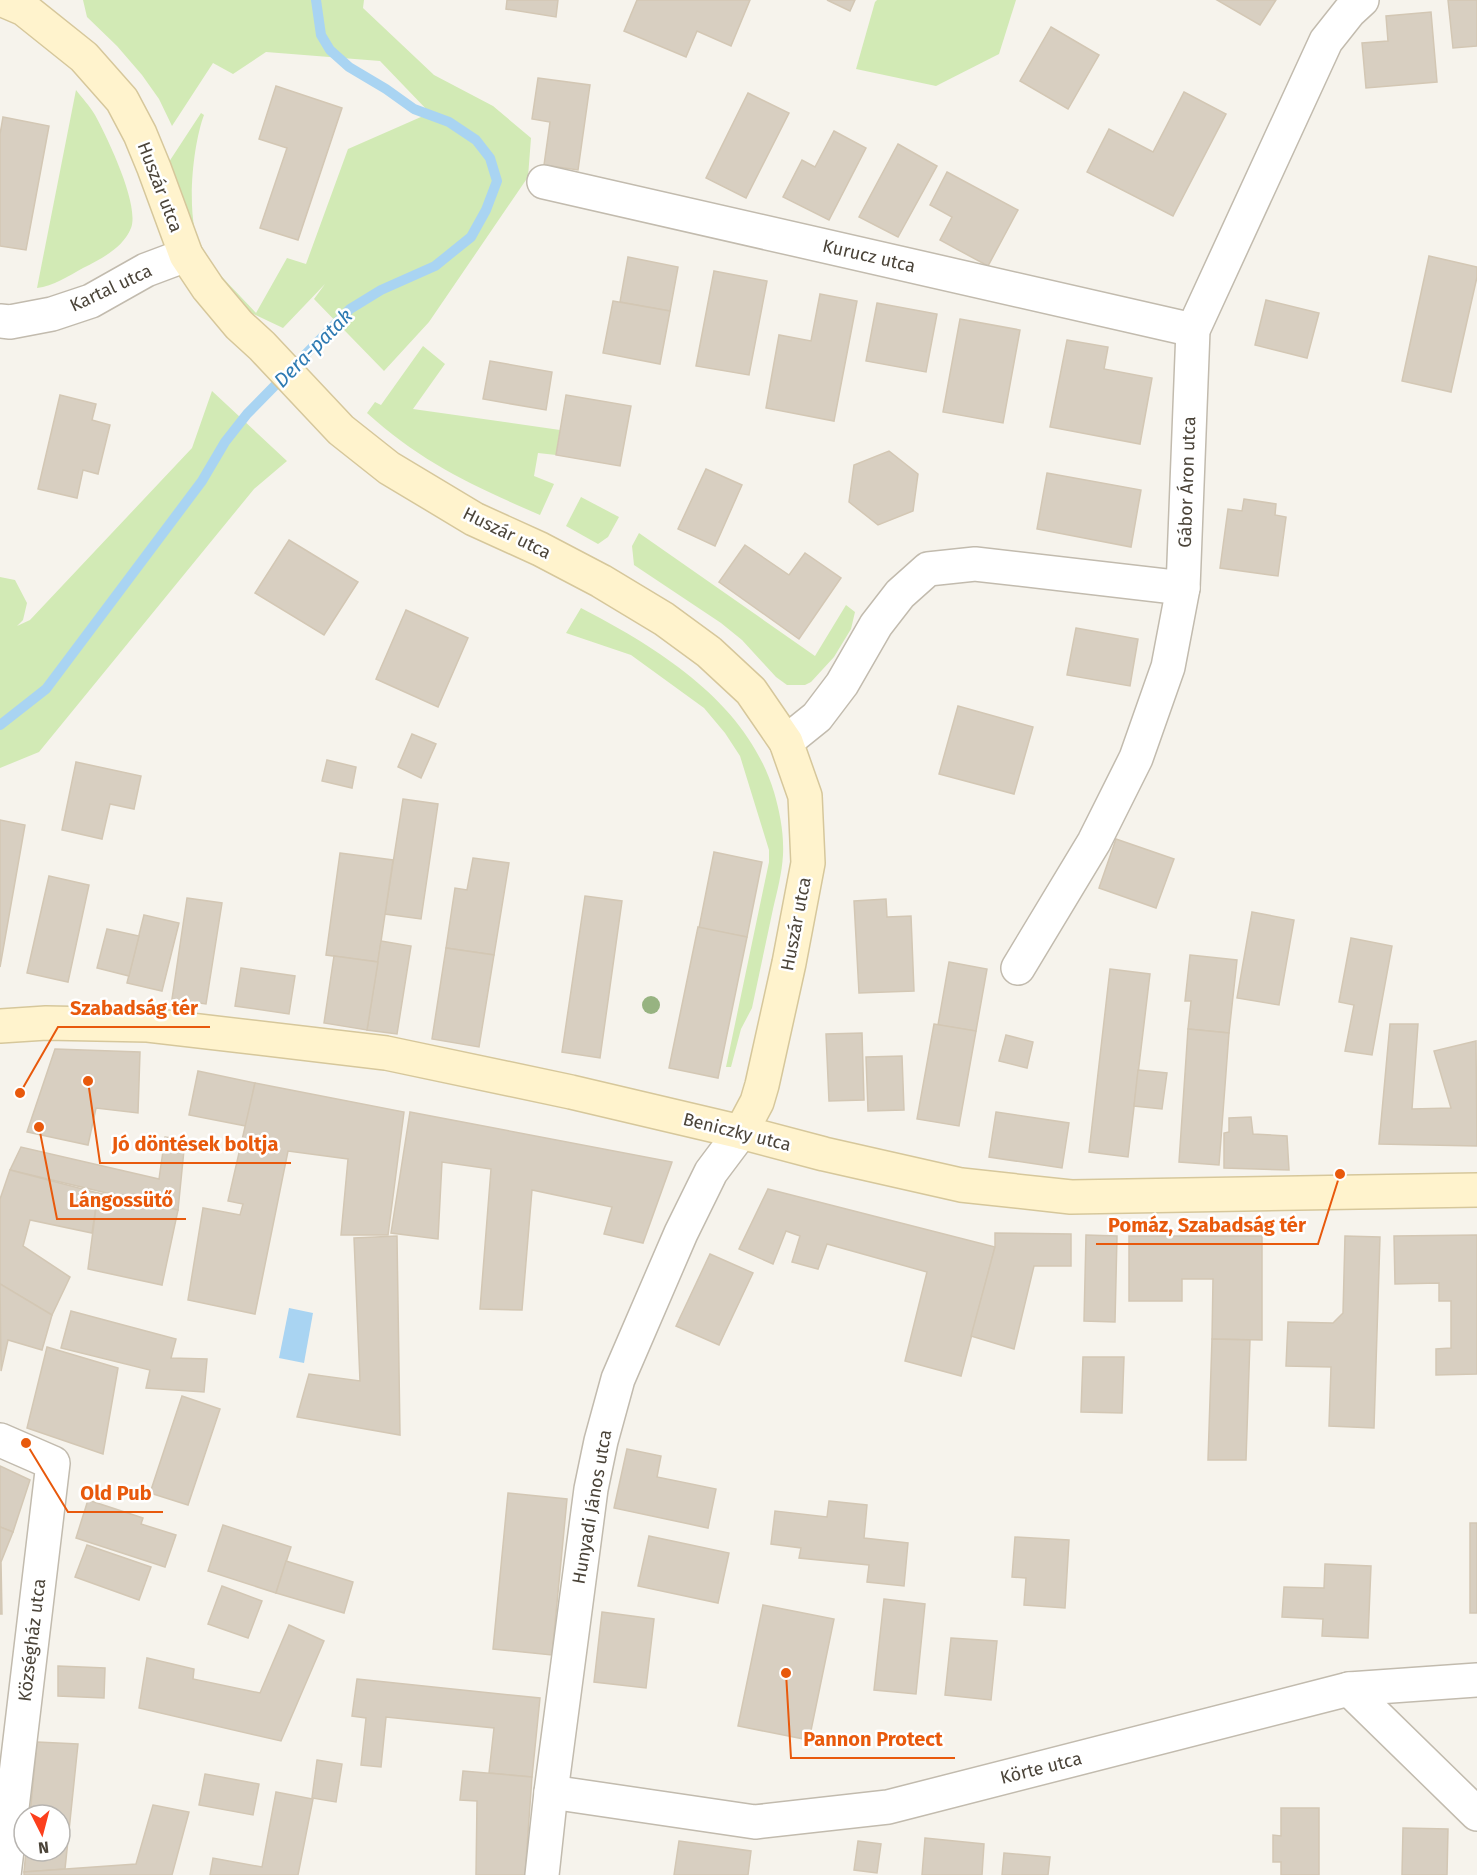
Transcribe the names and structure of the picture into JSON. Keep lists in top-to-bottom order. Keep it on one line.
{"streets":{"street":["Huszár utca","Kurucz utca","Kartal utca","Gábor Áron utca","Beniczky utca","Hunyadi János utca","Községház utca","Körte utca"]},"crossings":[["Huszár utca","Kartal utca"],["Huszár utca","Beniczky utca"],["Huszár utca","Hunyadi János utca"],["Kurucz utca","Gábor Áron utca"],["Beniczky utca","Hunyadi János utca"],["Hunyadi János utca","Körte utca"]],"water":["Dera-patak"],"places":["Jó döntések boltja","Szabadság tér","Lángossütő","Pomáz, Szabadság tér","Old Pub","Pannon Protect"],"north":"bottom"}
